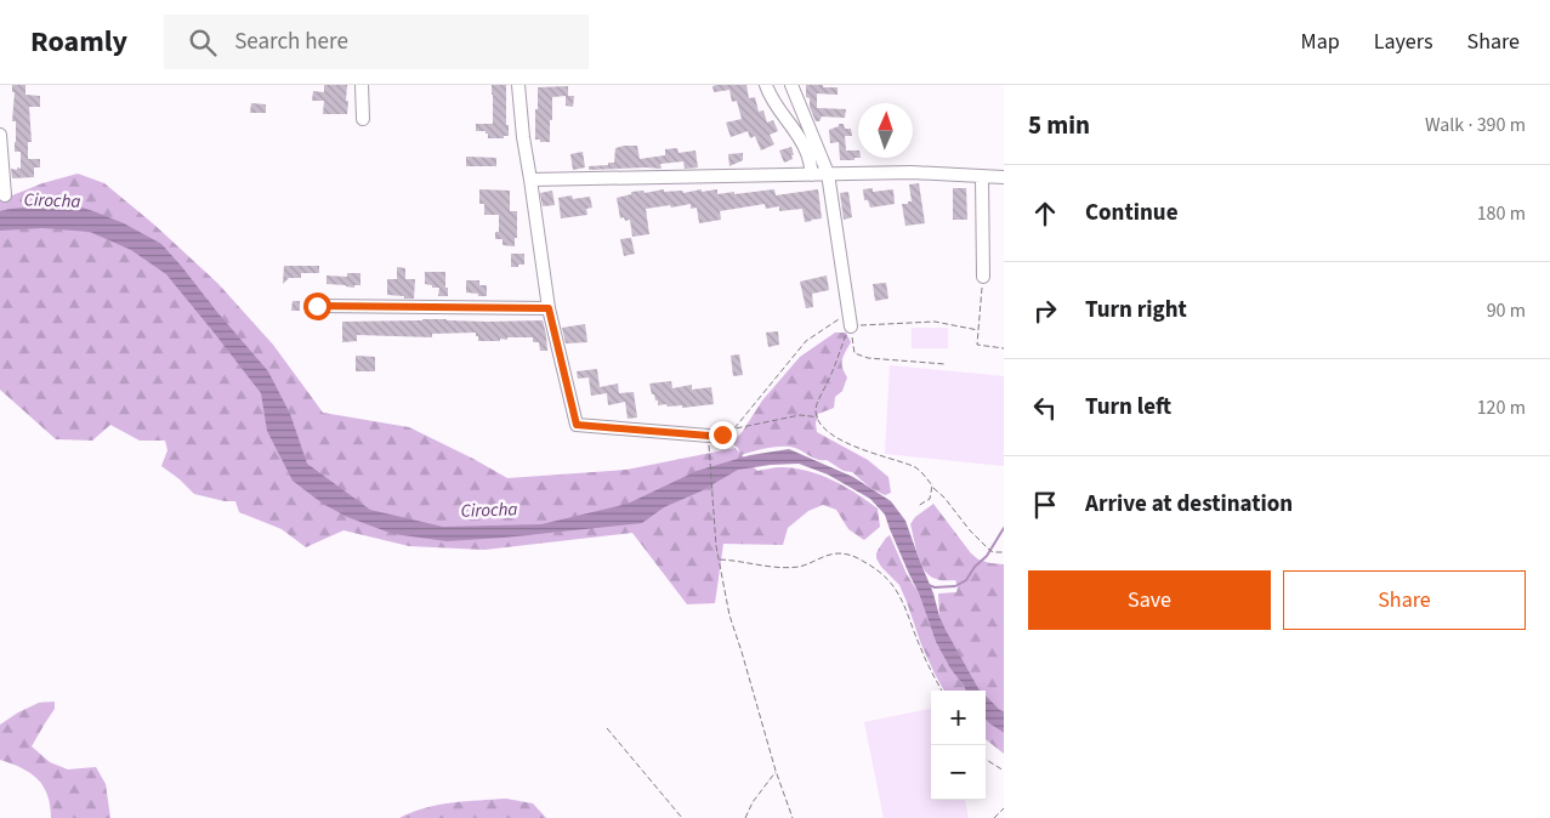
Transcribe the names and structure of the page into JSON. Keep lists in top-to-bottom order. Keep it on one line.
{"water":["Cirocha"],"north":"top","page":{"header":"Roamly","search":"Search here","nav":["Map","Layers","Share"],"heading":["5 min","Walk · 390 m"],"list":[["Continue","180 m"],["Turn right","90 m"],["Turn left","120 m"],"Arrive at destination"],"buttons":["Save","Share"],"map_buttons":["+","−"]}}
